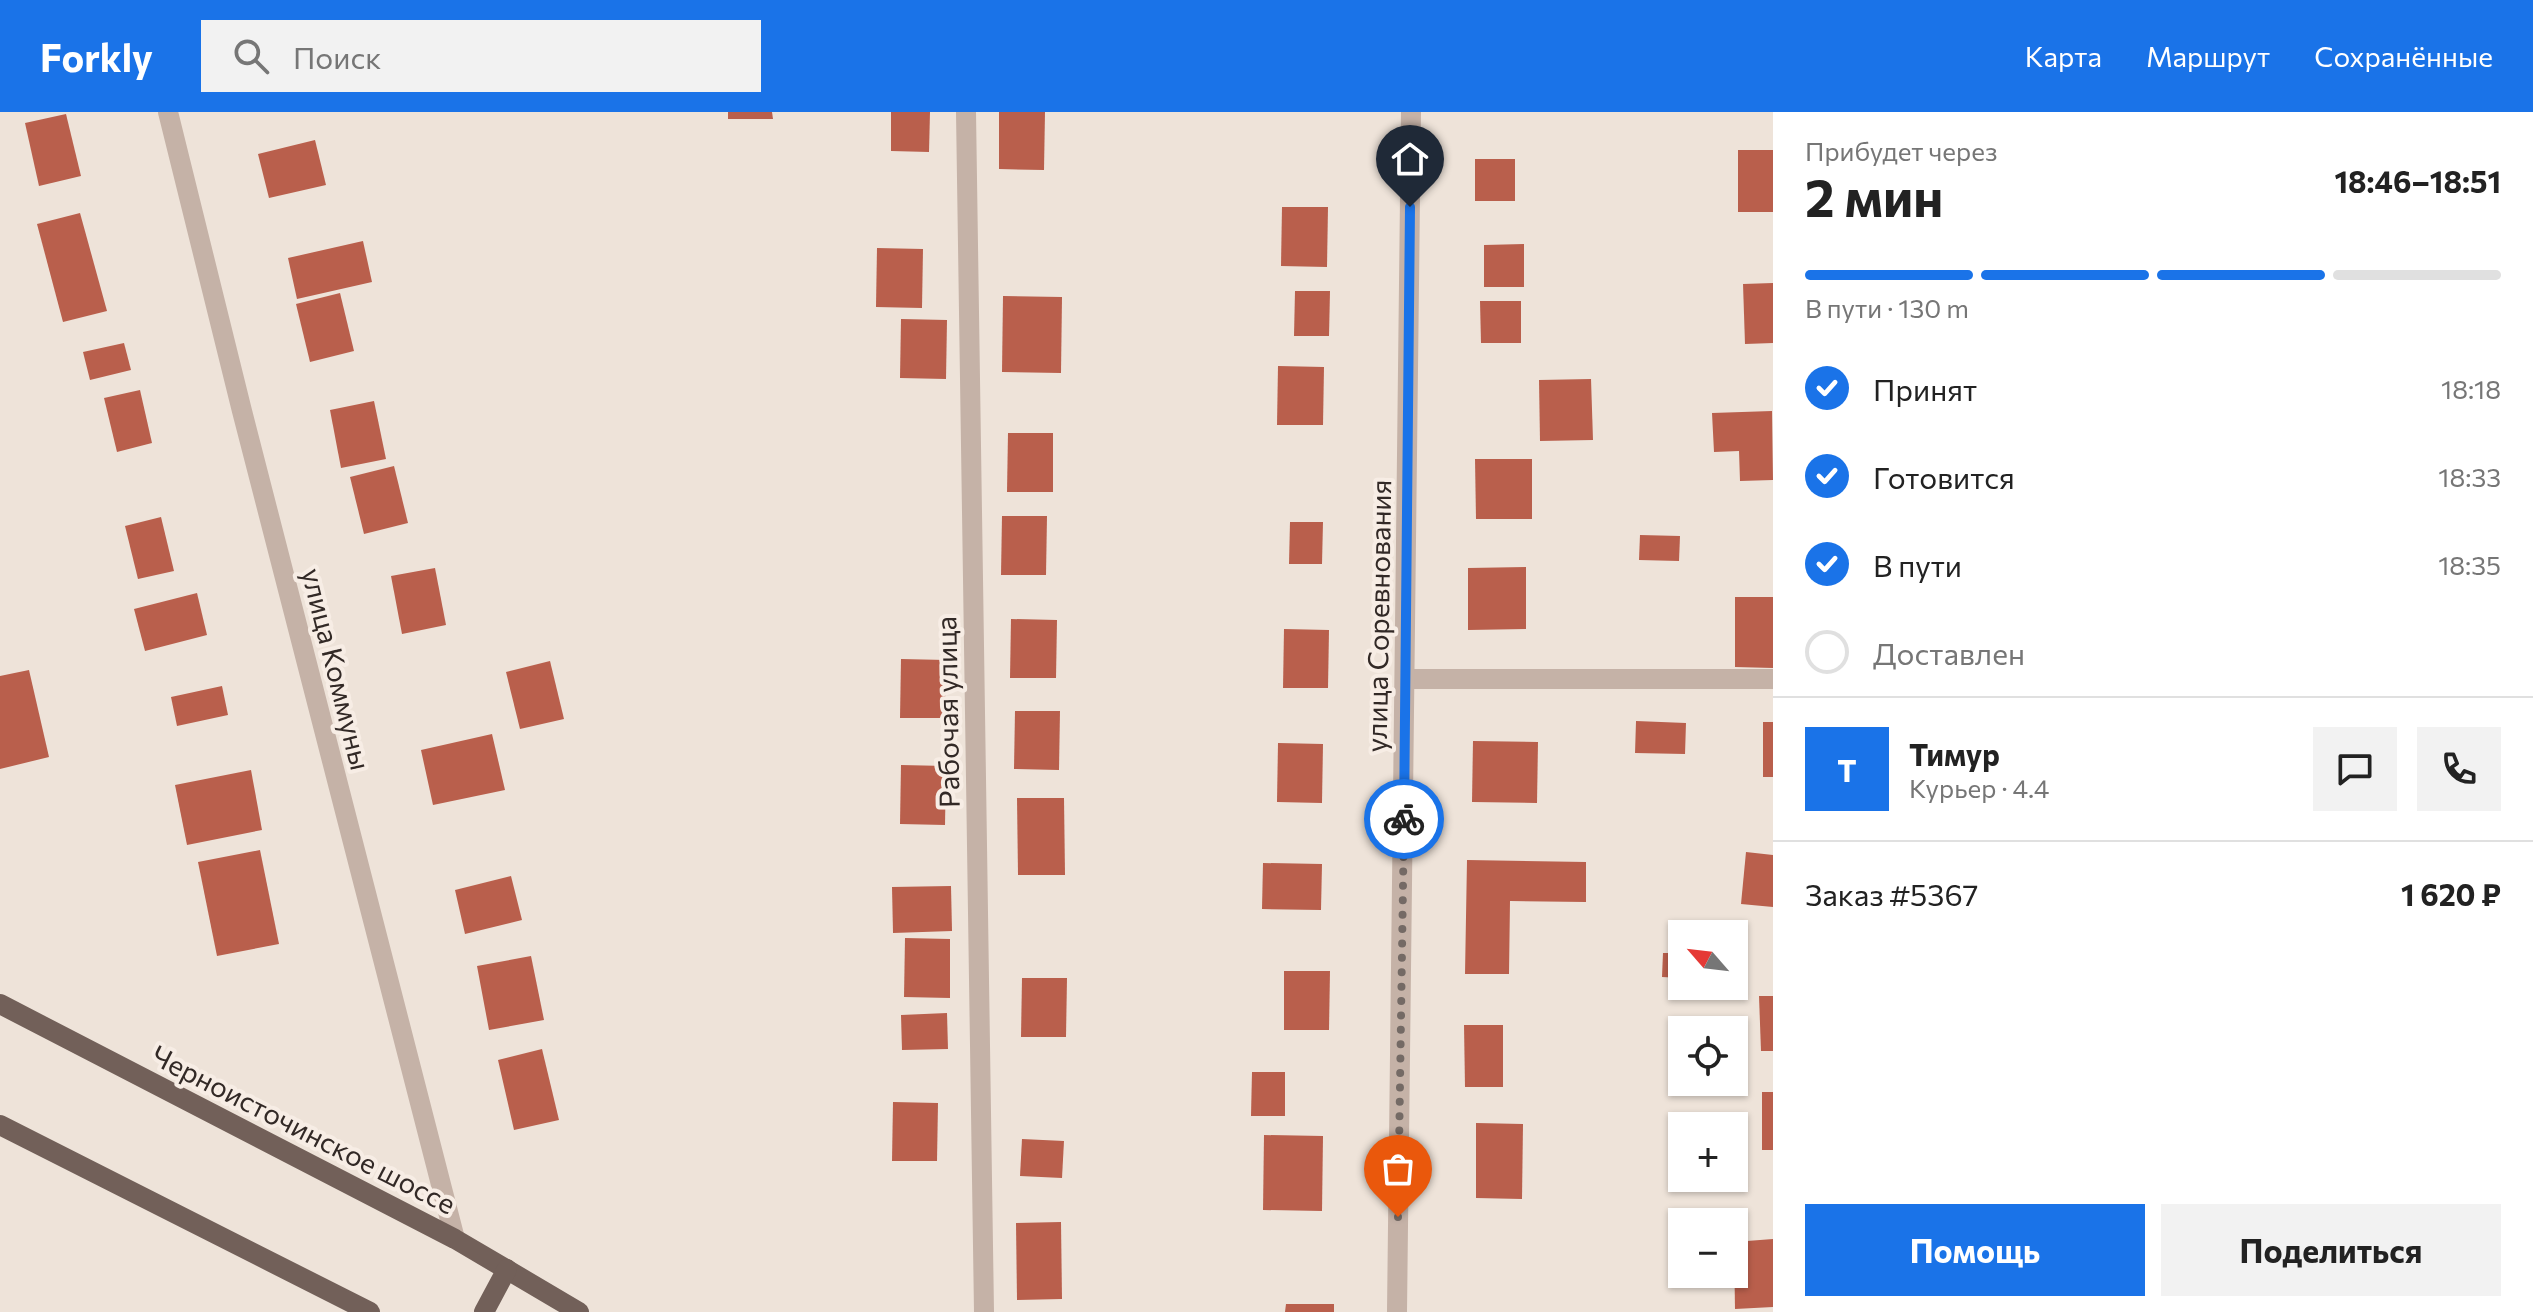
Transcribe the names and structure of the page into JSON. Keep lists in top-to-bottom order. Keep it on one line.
{"streets":{"main road":["Черноисточинское шоссе"],"street":["улица Соревнования","улица Коммуны","Рабочая улица"]},"crossings":[["улица Коммуны","Черноисточинское шоссе"]],"north":"top left","page":{"header":"Forkly","search":"Поиск","nav":["Карта","Маршрут","Сохранённые"],"heading":["2 мин","Прибудет через","18:46–18:51"],"panel":["Тимур","Курьер · 4.4","Заказ #5367","1 620 ₽"],"bar":"В пути · 130 m","list":[["Принят","18:18"],["Готовится","18:33"],["В пути","18:35"],"Доставлен"],"round":"Т","map_buttons":["+","−"],"buttons":["Помощь","Поделиться"]}}
